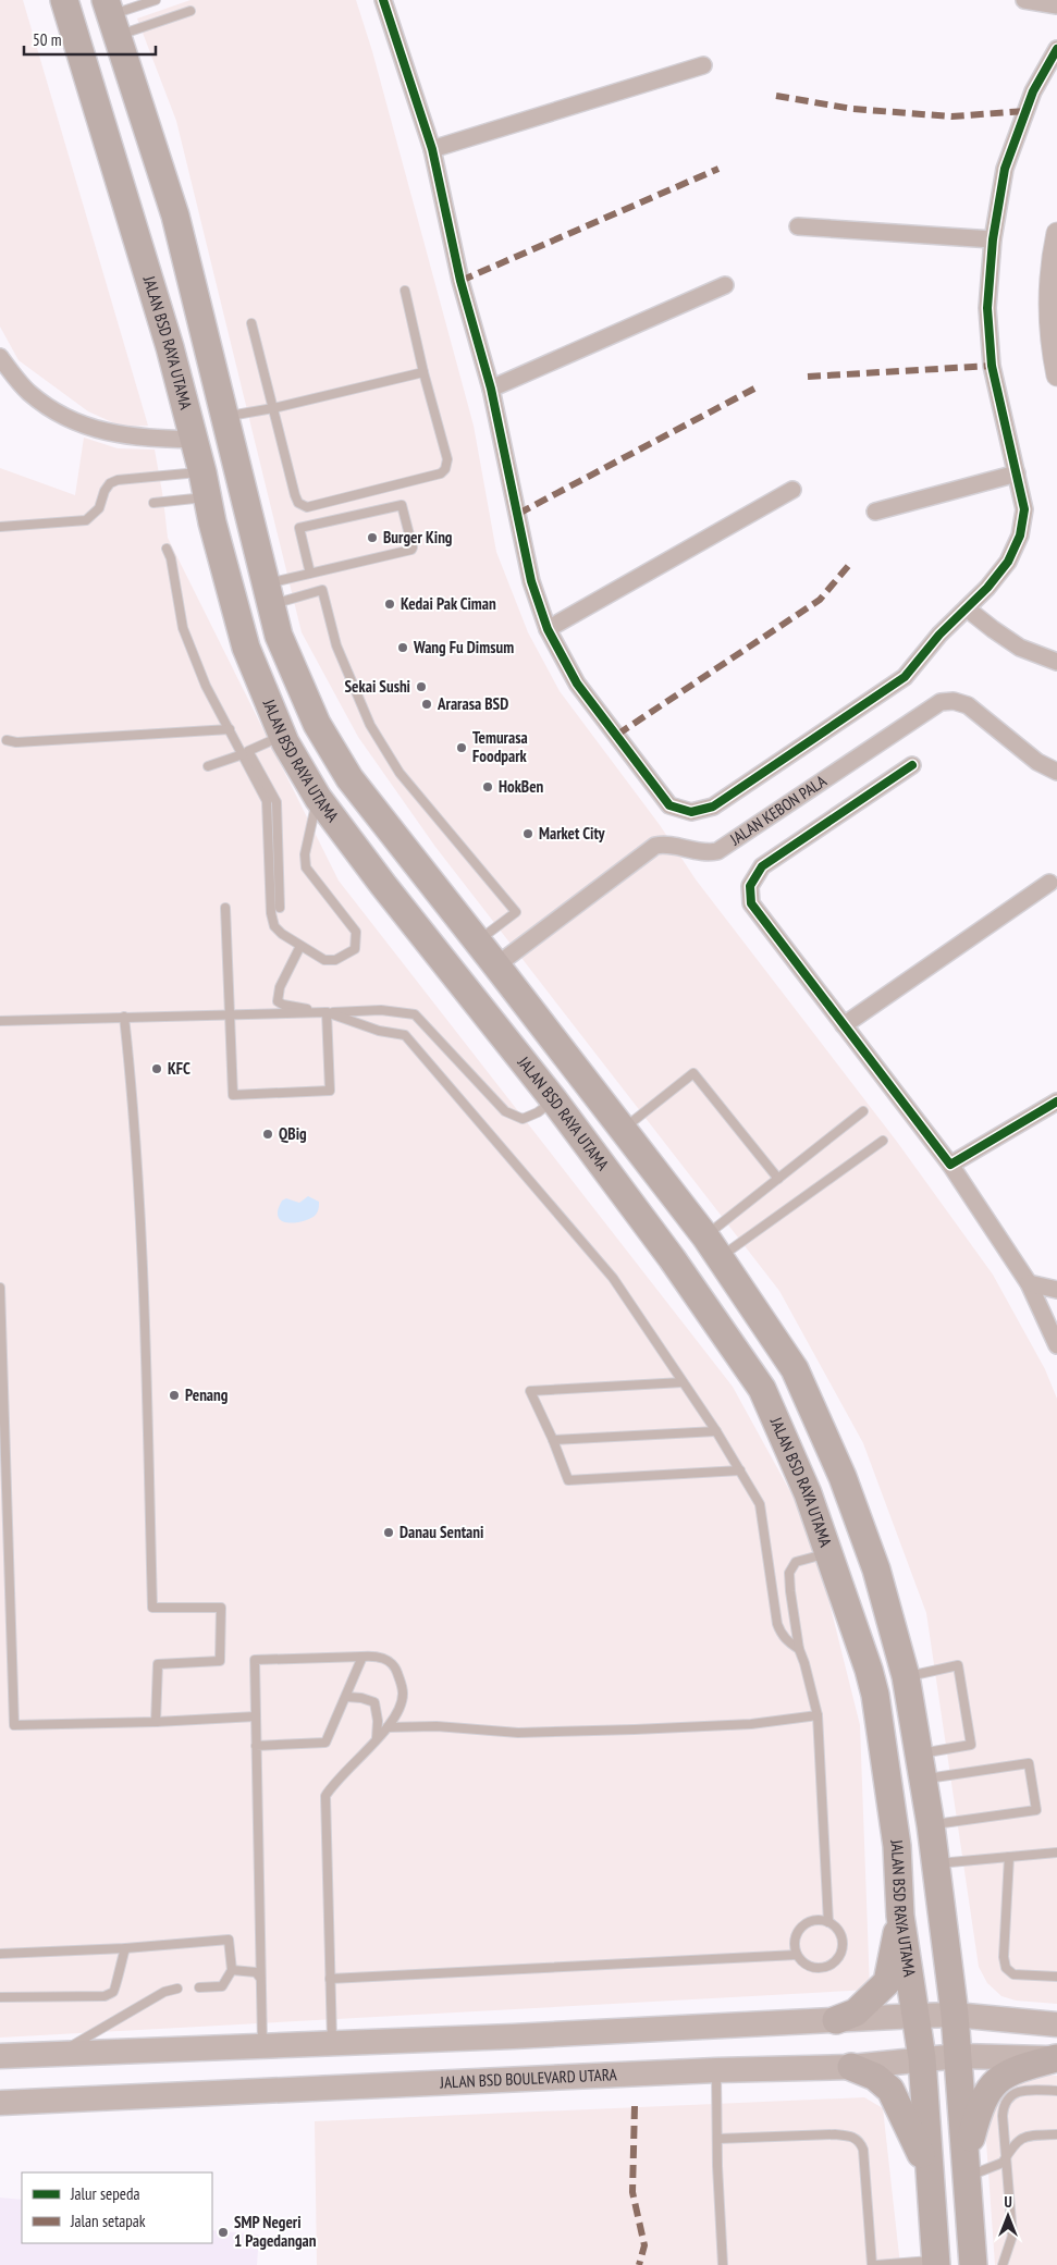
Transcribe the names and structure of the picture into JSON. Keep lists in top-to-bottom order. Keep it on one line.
{"streets":{"main road":["JALAN BSD RAYA UTAMA","JALAN BSD BOULEVARD UTARA"],"street":["JALAN KEBON PALA"]},"crossings":[["JALAN BSD RAYA UTAMA","JALAN KEBON PALA"],["JALAN BSD RAYA UTAMA","JALAN BSD BOULEVARD UTARA"]],"places":["Burger King","Kedai Pak Ciman","Wang Fu Dimsum","Sekai Sushi","Ararasa BSD","Temurasa Foodpark","HokBen","Market City","KFC","QBig","Penang","Danau Sentani","SMP Negeri 1 Pagedangan"],"legend":["Jalur sepeda","Jalan setapak"],"scale_bar":"50 m","north":"top"}
